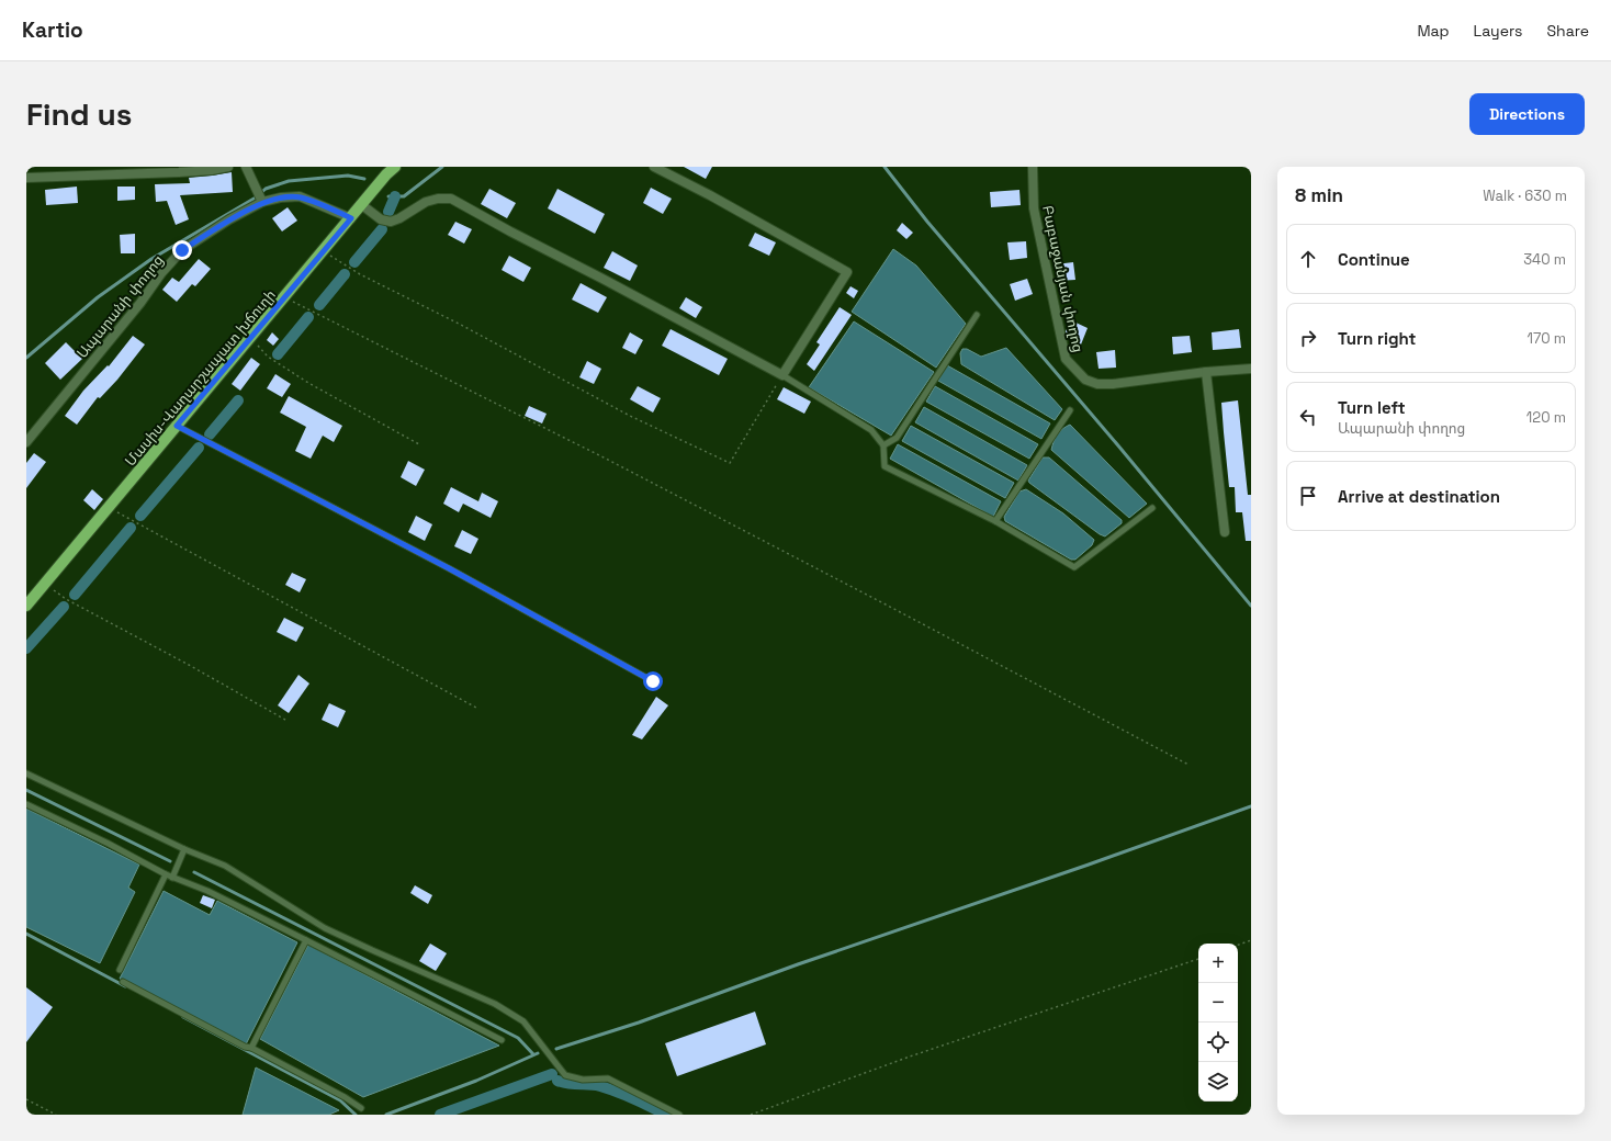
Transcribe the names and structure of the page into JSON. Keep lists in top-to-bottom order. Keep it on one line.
{"streets":{"main road":["Մասիս-Վաղարշապատ խճուղի"],"street":["Բաբաջանյան փողոց","Ապարանի փողոց"]},"crossings":[["Ապարանի փողոց","Մասիս-Վաղարշապատ խճուղի"]],"page":{"header":"Kartio","nav":["Map","Layers","Share"],"buttons":"Directions","title":"Find us","heading":["8 min","Walk · 630 m"],"list":[["Continue","340 m"],["Turn right","170 m"],["Turn left","Ապարանի փողոց","120 m"],"Arrive at destination"],"map_buttons":["+","−"]}}
